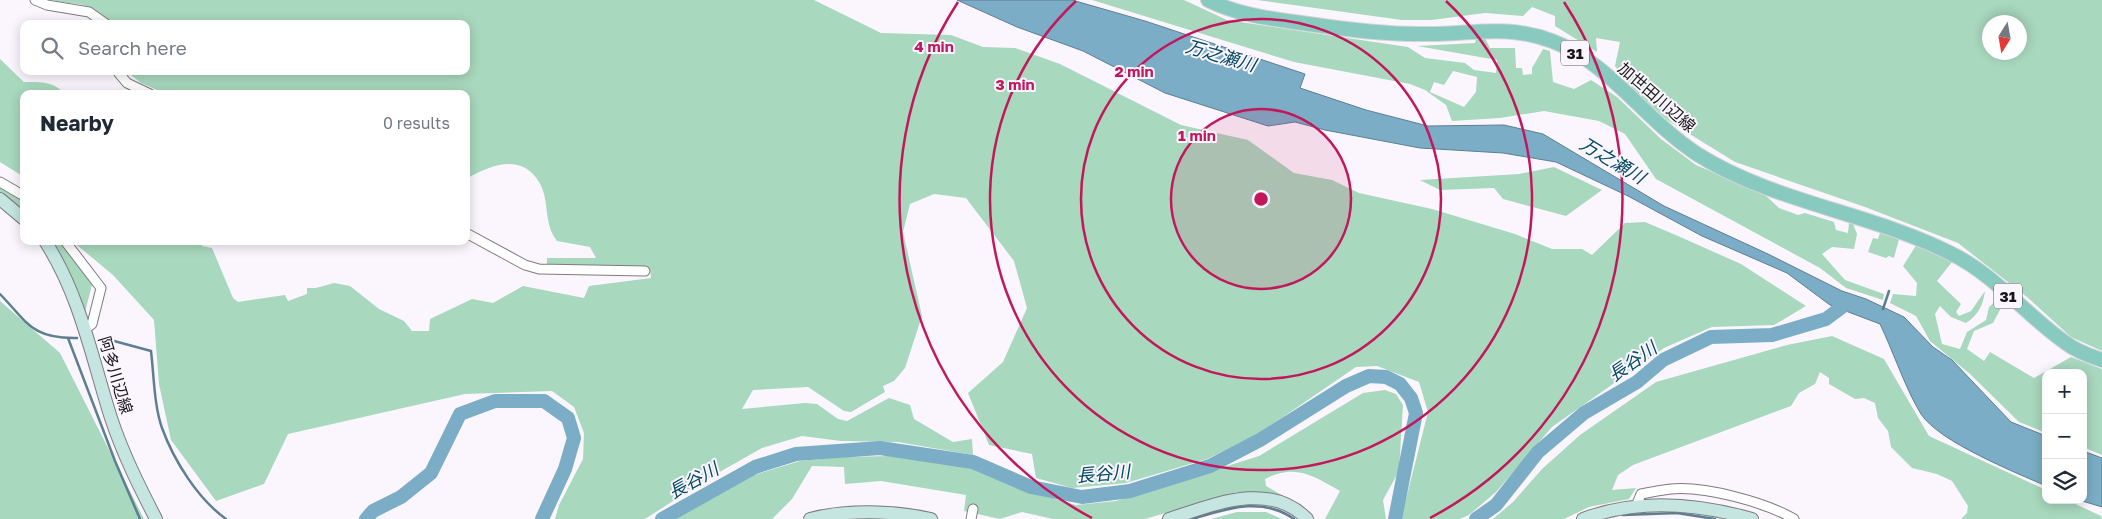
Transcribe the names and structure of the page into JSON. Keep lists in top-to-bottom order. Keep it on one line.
{"streets":{"main road":["31","加世田川辺線","阿多川辺線"]},"water":["万之瀬川","長谷川"],"north":"bottom","page":{"search":"Search here","heading":["Nearby","0 results"],"map_buttons":["+","−"]},"rings":["4 min","2 min","3 min","1 min"]}
